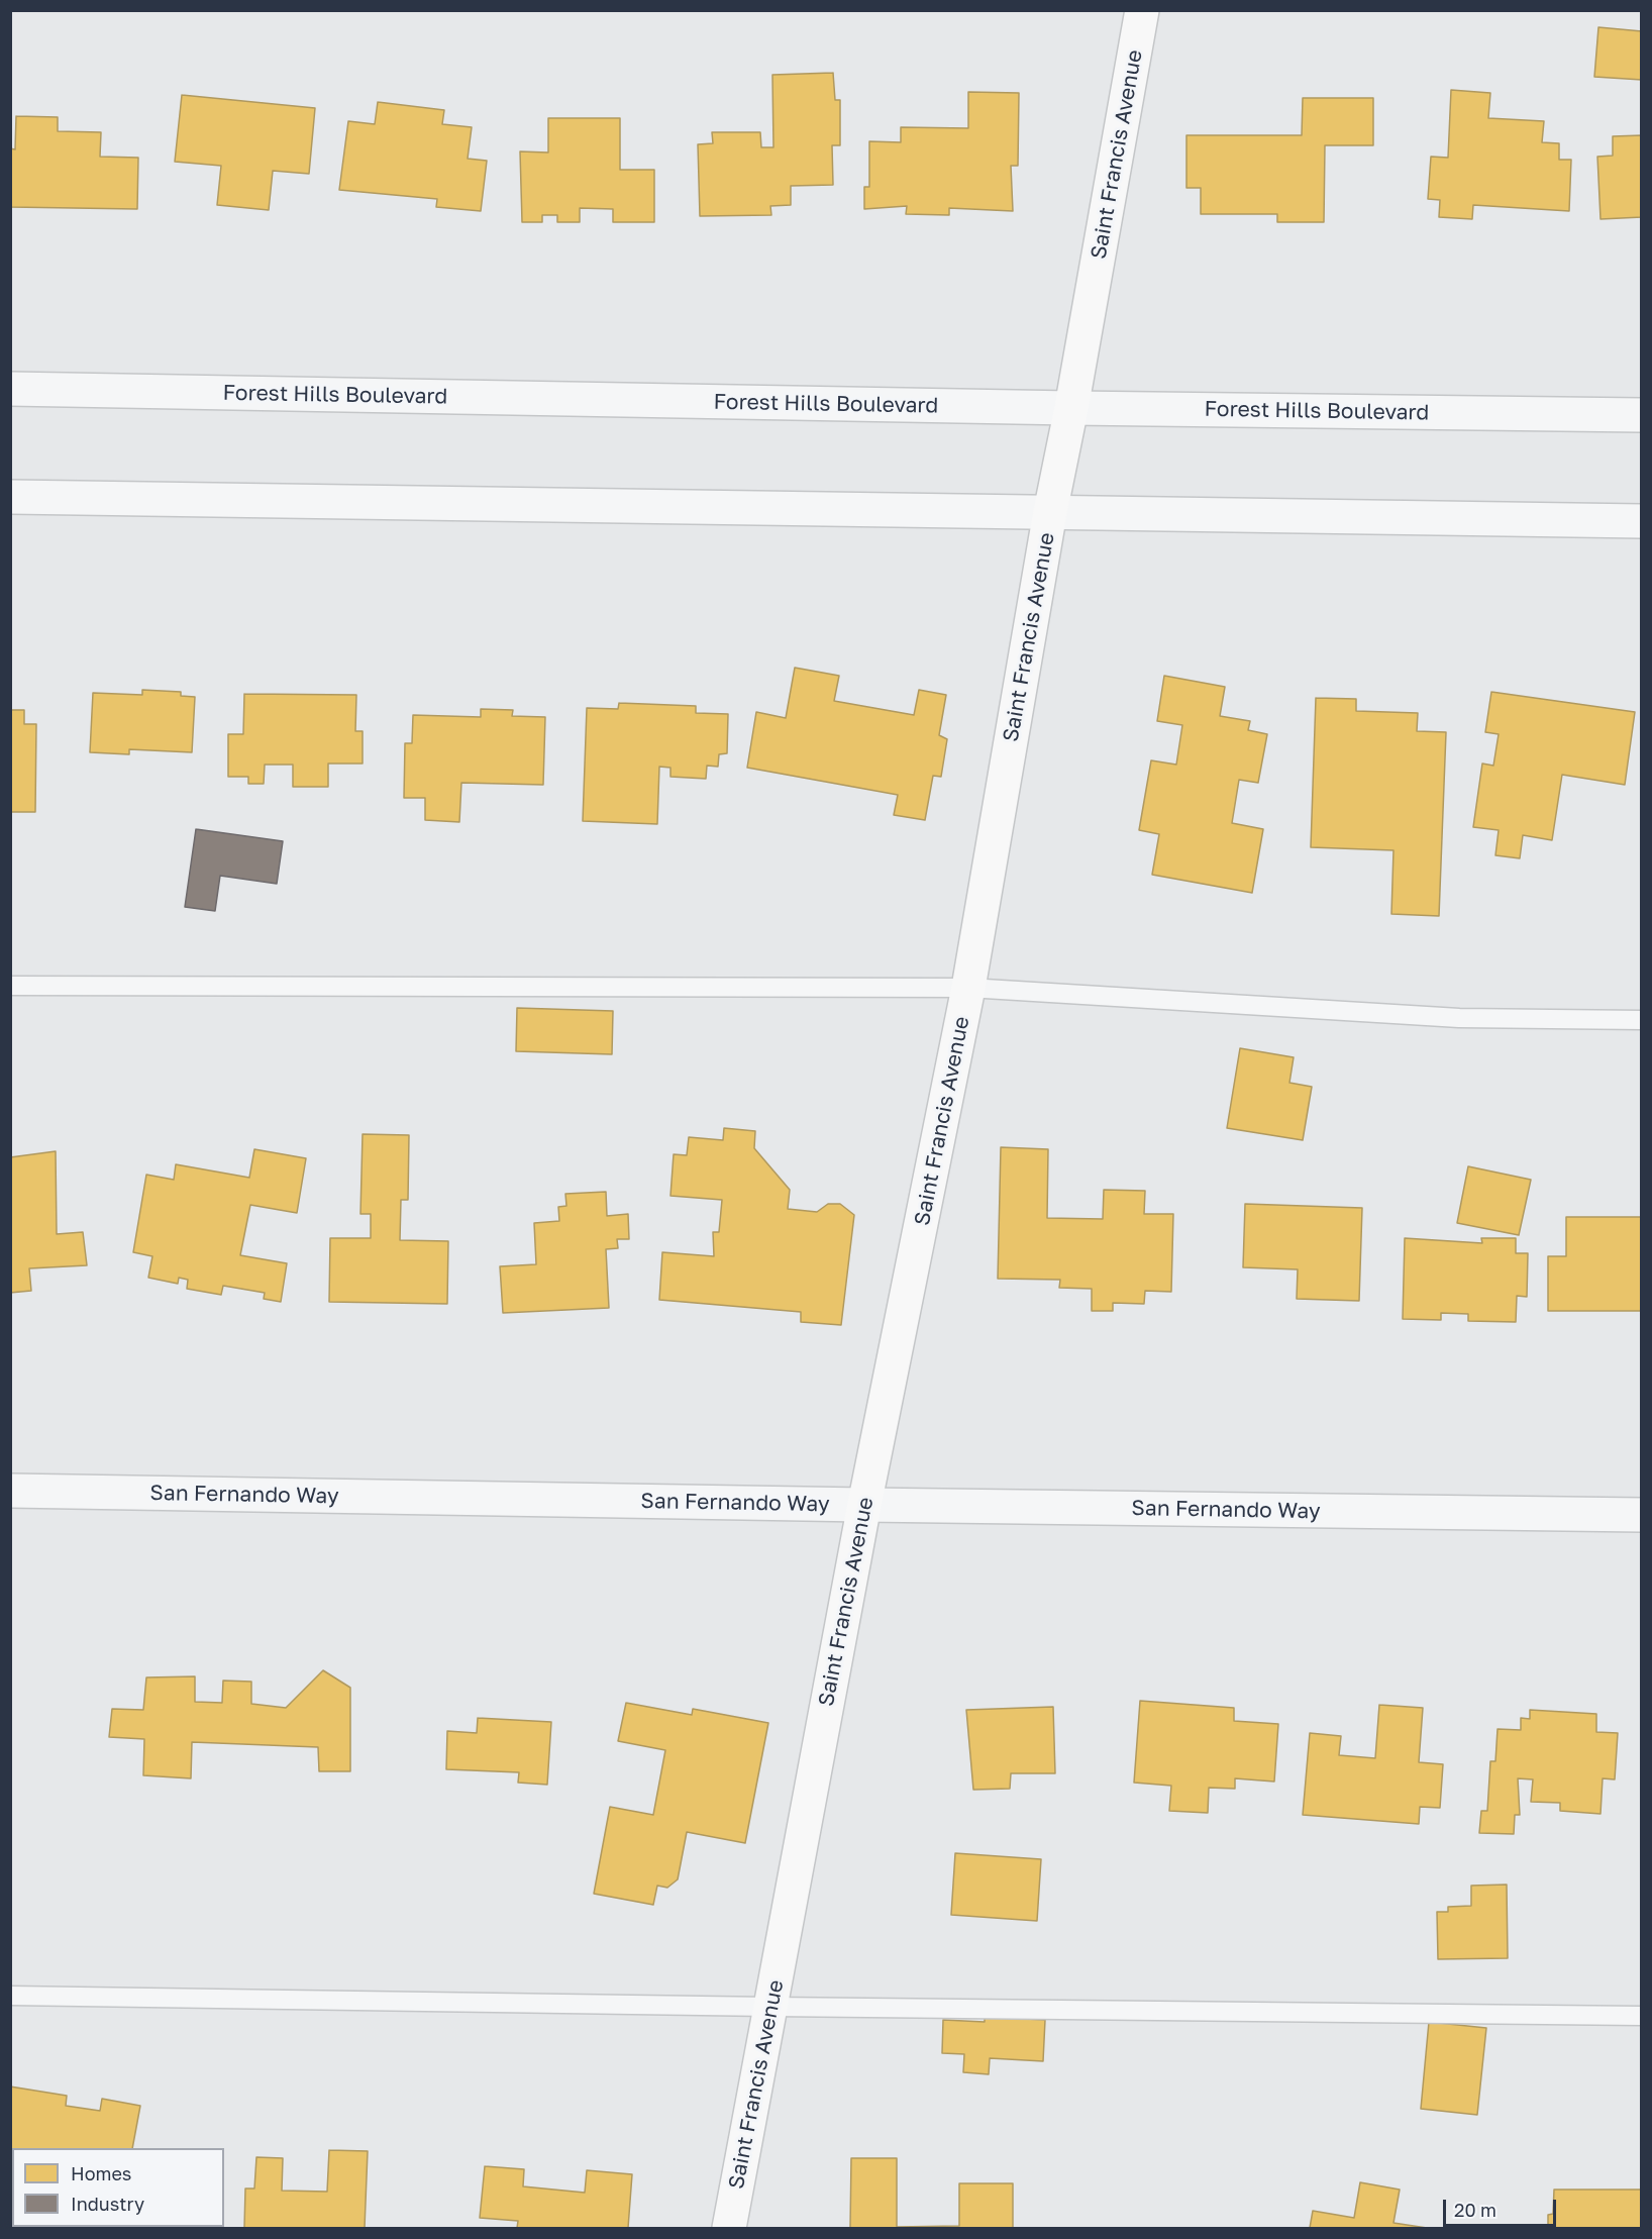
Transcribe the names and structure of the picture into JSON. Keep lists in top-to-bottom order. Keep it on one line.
{"streets":{"street":["Saint Francis Avenue","Forest Hills Boulevard","San Fernando Way"]},"crossings":[["Saint Francis Avenue","Forest Hills Boulevard"],["Saint Francis Avenue","San Fernando Way"]],"legend":["Homes","Industry"],"scale_bar":"20 m"}
